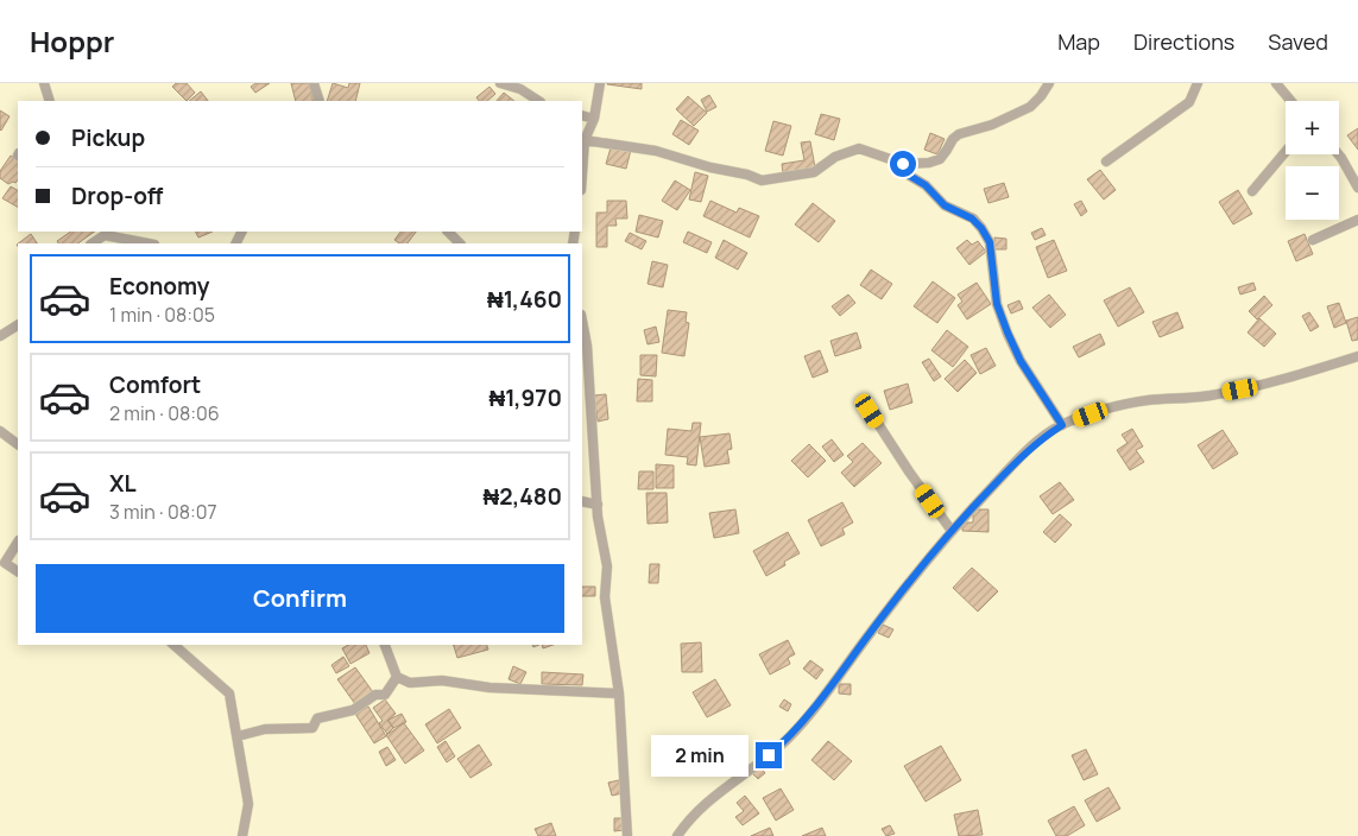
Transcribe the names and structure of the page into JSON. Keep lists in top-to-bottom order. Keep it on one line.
{"page":{"header":"Hoppr","nav":["Map","Directions","Saved"],"map_buttons":["+","−"],"banner":["Pickup","Drop-off"],"list":[{"name":"Economy","note":"1 min · 08:05","value":"₦1,460"},{"name":"Comfort","note":"2 min · 08:06","value":"₦1,970"},{"name":"XL","note":"3 min · 08:07","value":"₦2,480"}],"buttons":"Confirm","bubble":"2 min"}}
